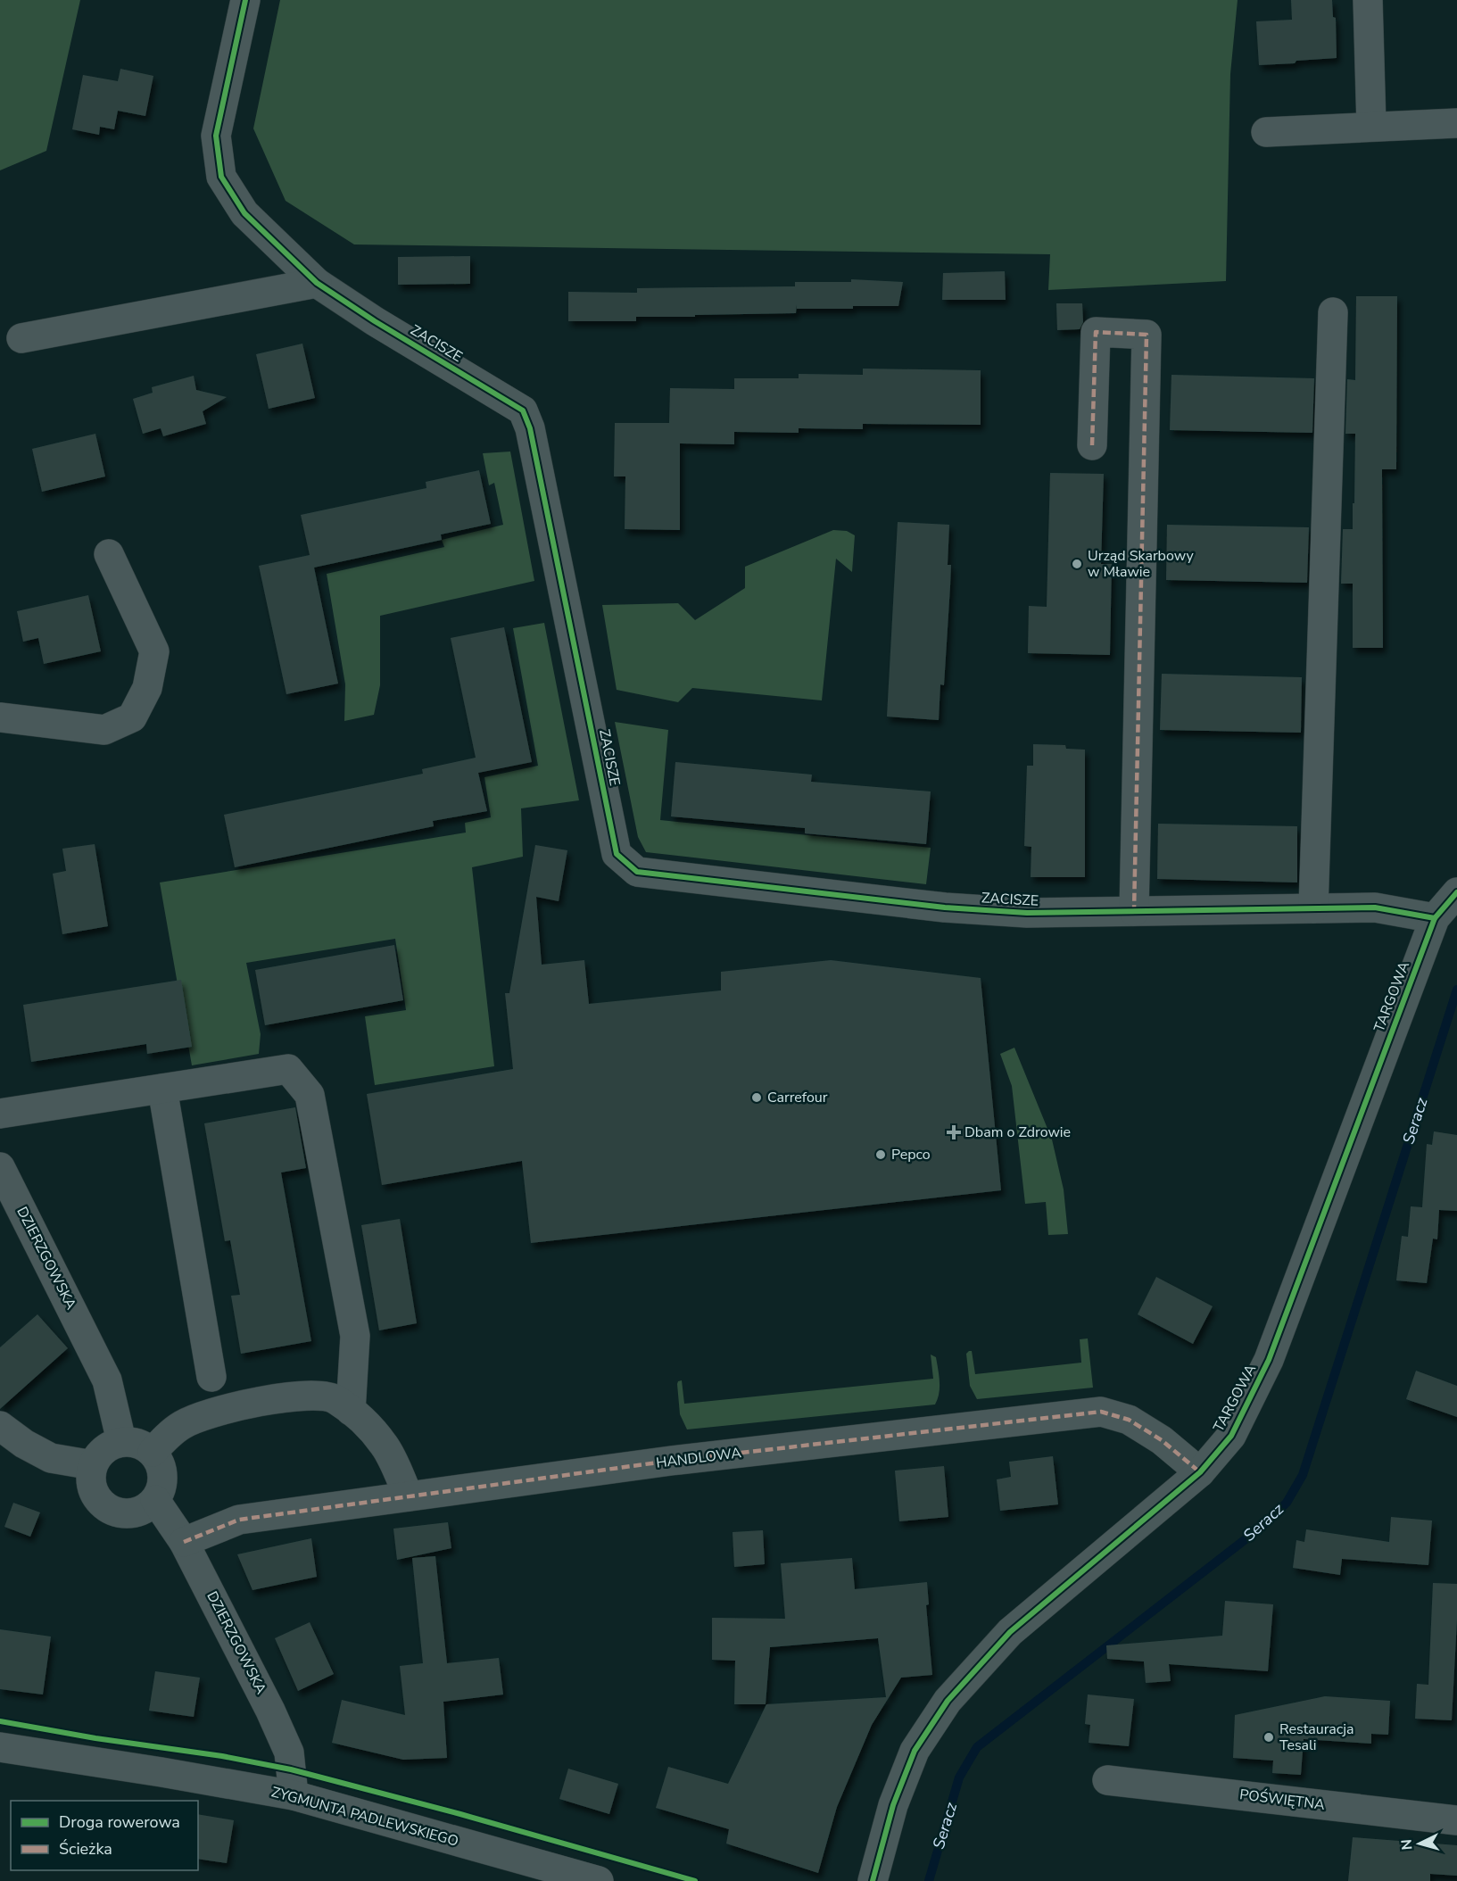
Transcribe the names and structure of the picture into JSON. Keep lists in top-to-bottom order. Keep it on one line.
{"streets":{"street":["ZACISZE","TARGOWA","DZIERZGOWSKA","HANDLOWA","POŚWIĘTNA","ZYGMUNTA PADLEWSKIEGO"]},"crossings":[["ZACISZE","TARGOWA"],["TARGOWA","HANDLOWA"],["DZIERZGOWSKA","HANDLOWA"],["DZIERZGOWSKA","ZYGMUNTA PADLEWSKIEGO"]],"water":["Seracz"],"places":{"other":["Urząd Skarbowy w Mławie","Carrefour","Pepco","Restauracja Tesali"],"health":["Dbam o Zdrowie"]},"legend":["Droga rowerowa","Ścieżka"],"north":"left"}
